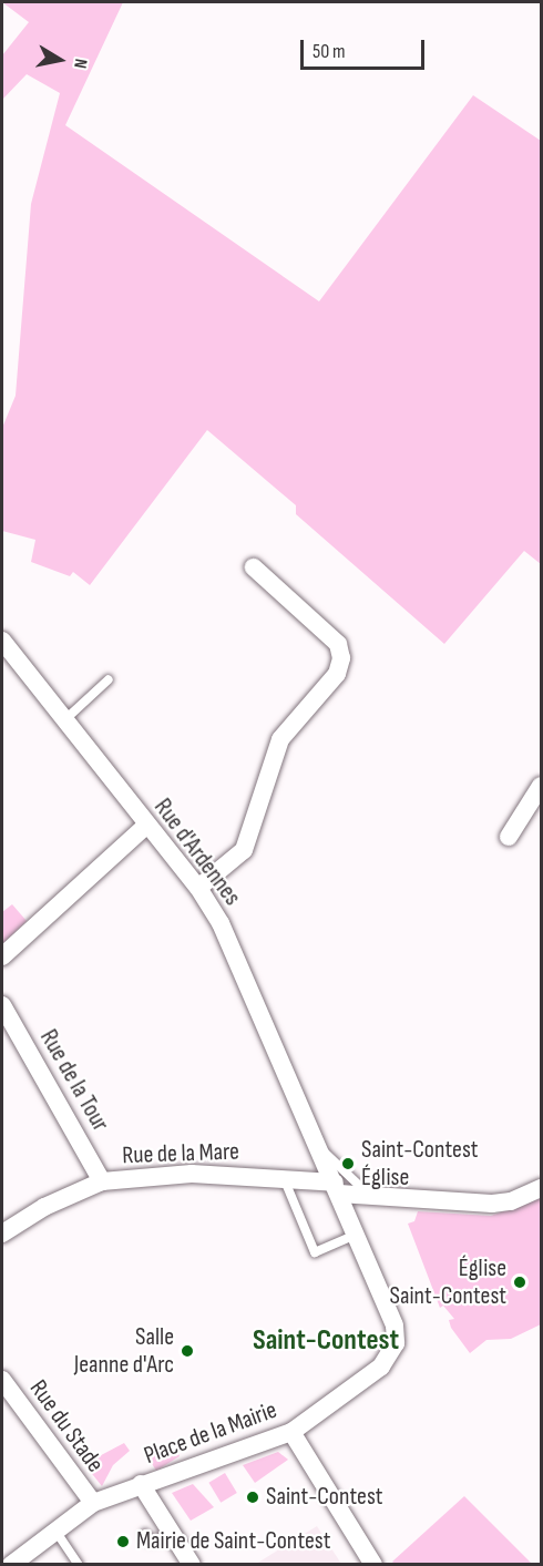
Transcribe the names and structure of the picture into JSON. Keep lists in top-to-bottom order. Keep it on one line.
{"streets":{"street":["Rue d'Ardennes","Rue de la Tour","Rue de la Mare","Rue du Stade","Place de la Mairie"]},"crossings":[["Rue d'Ardennes","Rue de la Mare"],["Rue d'Ardennes","Place de la Mairie"],["Rue de la Tour","Rue de la Mare"],["Rue du Stade","Place de la Mairie"]],"districts":["Saint-Contest"],"places":["Saint-Contest Église","Église Saint-Contest","Salle Jeanne d'Arc","Saint-Contest","Mairie de Saint-Contest"],"scale_bar":"50 m","north":"right"}
